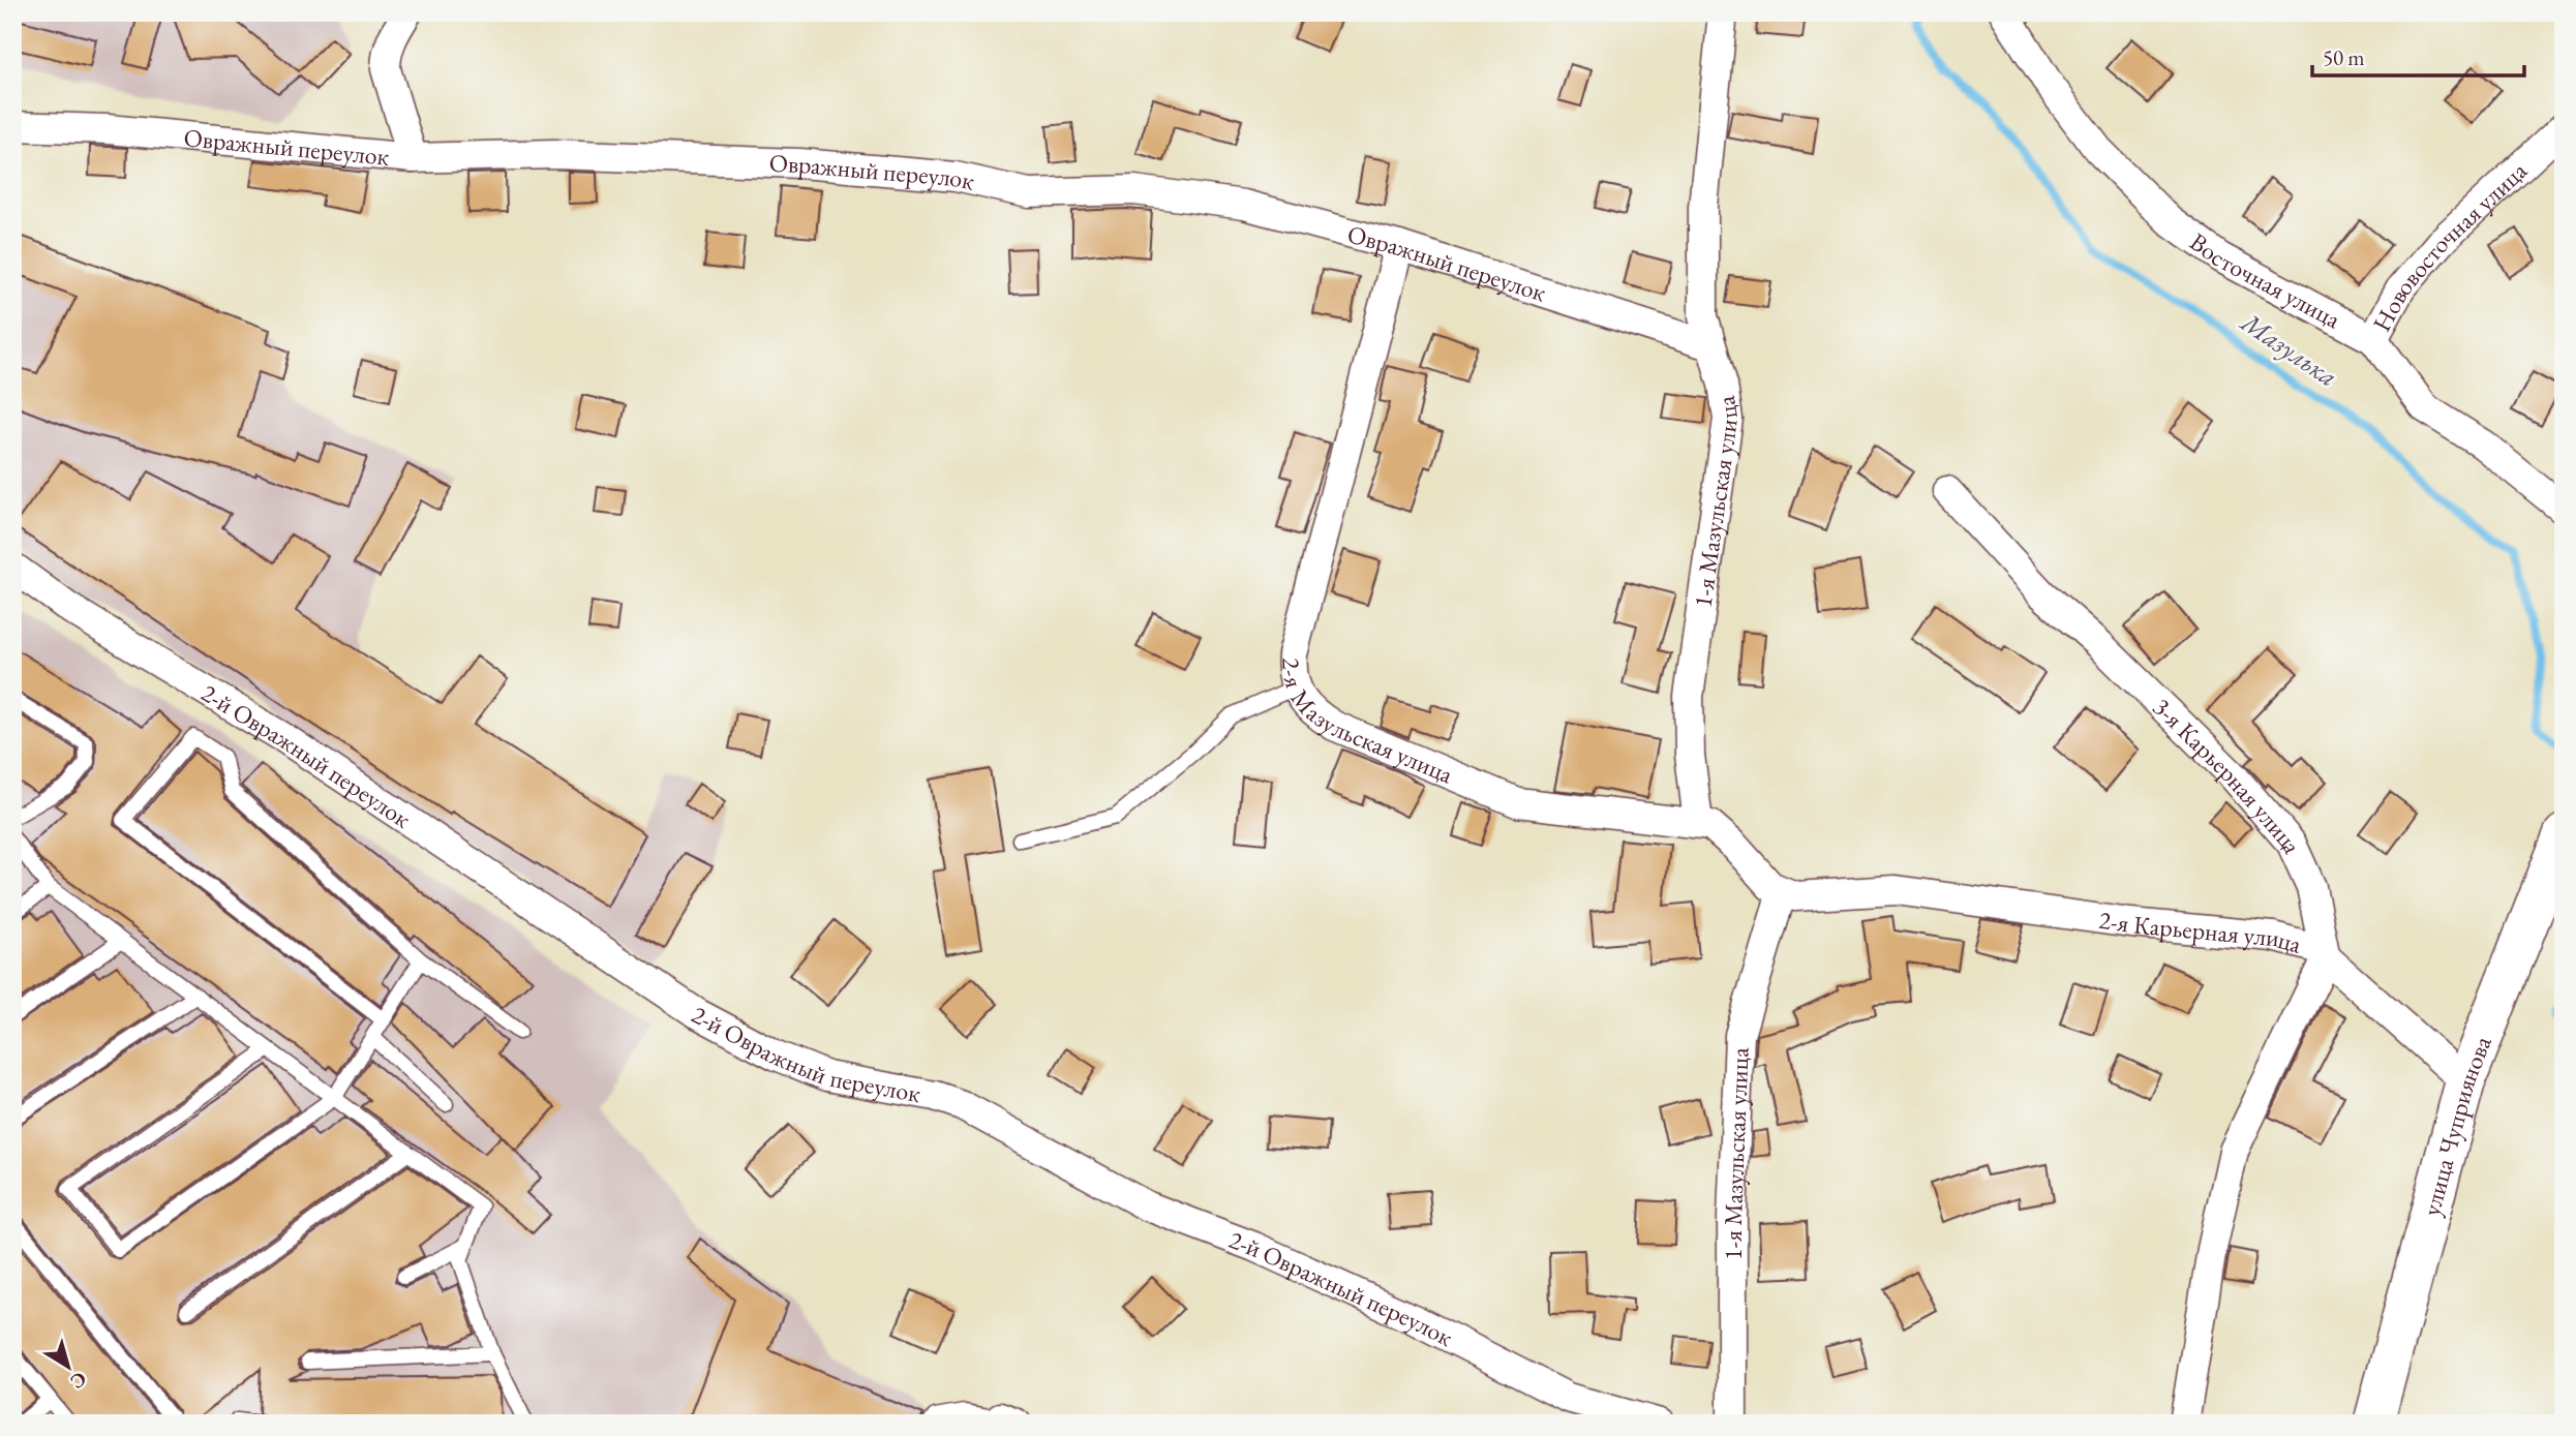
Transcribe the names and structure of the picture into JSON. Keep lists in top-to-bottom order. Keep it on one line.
{"streets":{"street":["Овражный переулок","Нововосточная улица","Восточная улица","1-я Мазульская улица","2-я Мазульская улица","2-й Овражный переулок","3-я Карьерная улица","2-я Карьерная улица","улица Чуприянова"]},"crossings":[["Овражный переулок","1-я Мазульская улица"],["Овражный переулок","2-я Мазульская улица"],["Нововосточная улица","Восточная улица"],["1-я Мазульская улица","2-я Мазульская улица"],["1-я Мазульская улица","2-я Карьерная улица"],["3-я Карьерная улица","2-я Карьерная улица"]],"water":["Мазулька"],"scale_bar":"50 m","north":"bottom right"}
